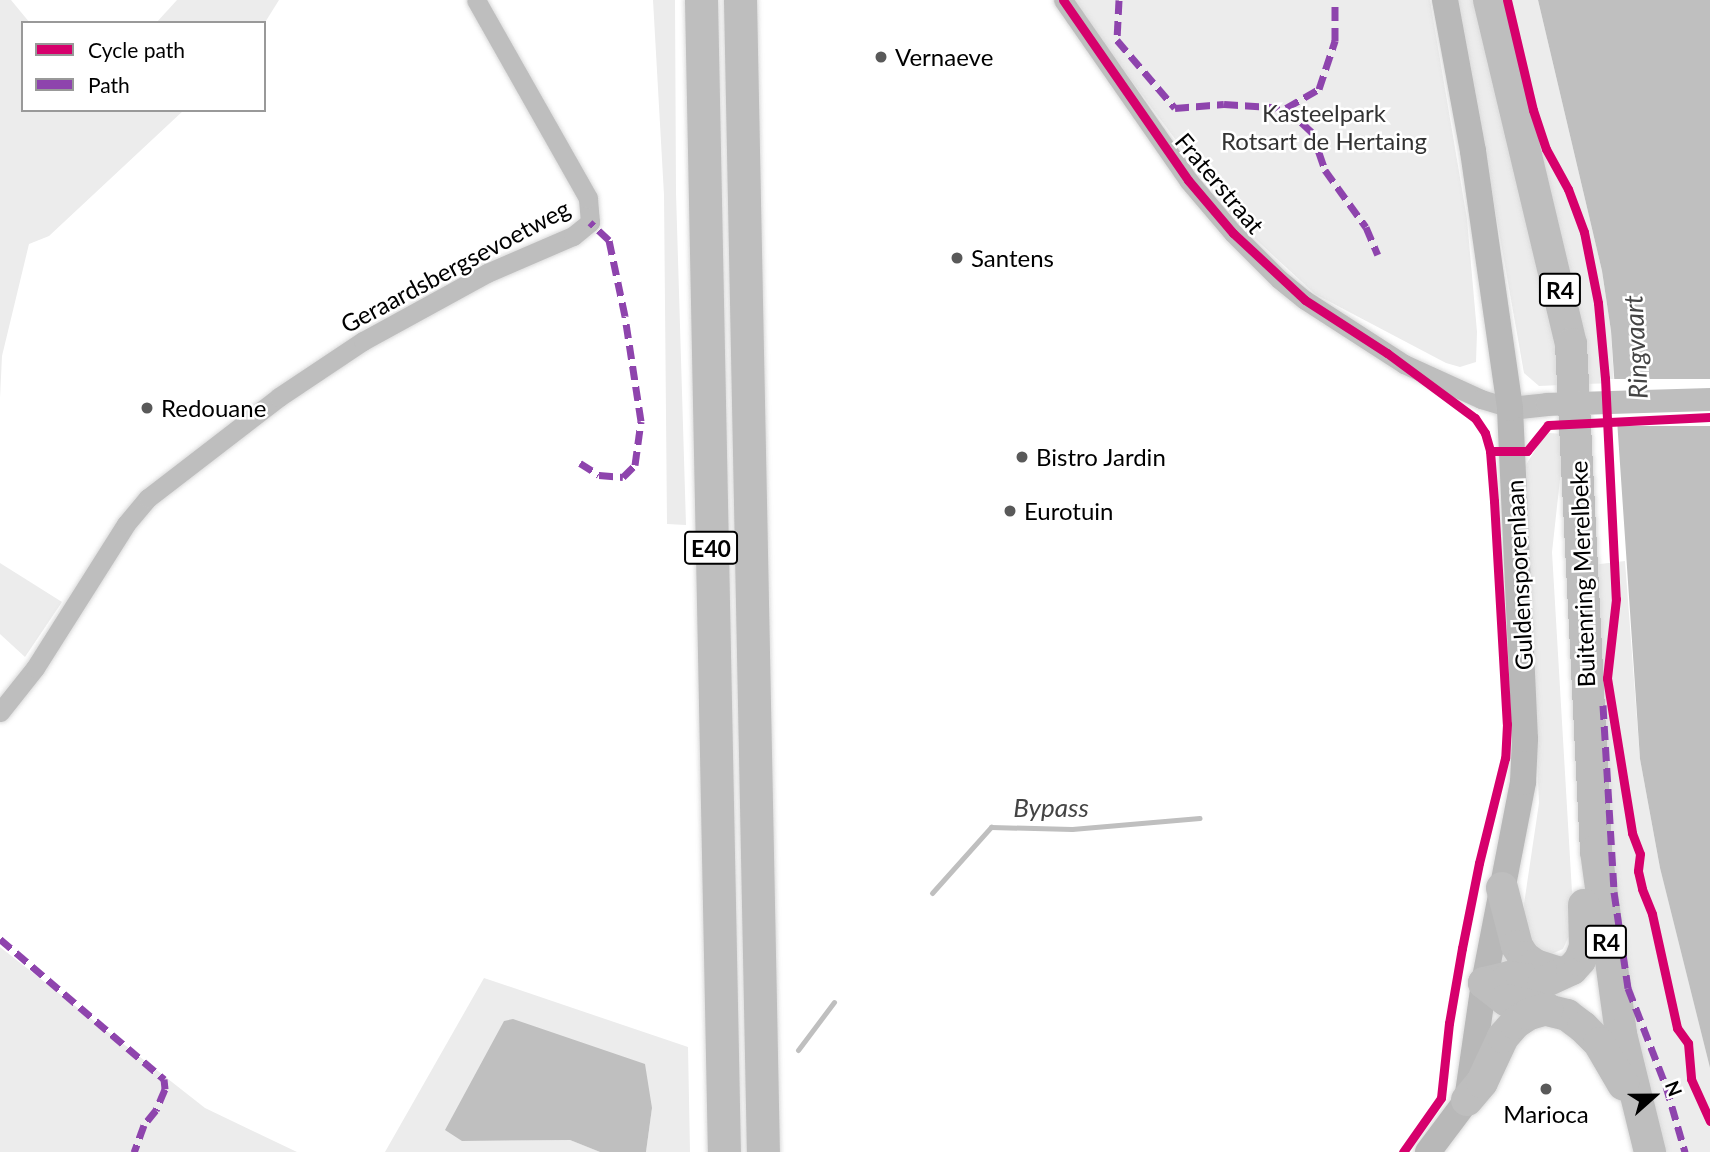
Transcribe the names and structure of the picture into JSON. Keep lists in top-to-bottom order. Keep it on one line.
{"streets":{"highway":["R4","E40","Buitenring Merelbeke"],"main road":["Guldensporenlaan"],"street":["Fraterstraat","Geraardsbergsevoetweg"]},"crossings":[["Fraterstraat","Guldensporenlaan"]],"water":["Ringvaart","Bypass"],"parks":["Kasteelpark Rotsart de Hertaing"],"places":["Vernaeve","Santens","Redouane","Bistro Jardin","Eurotuin","Marioca"],"legend":["Cycle path","Path"],"north":"right"}
